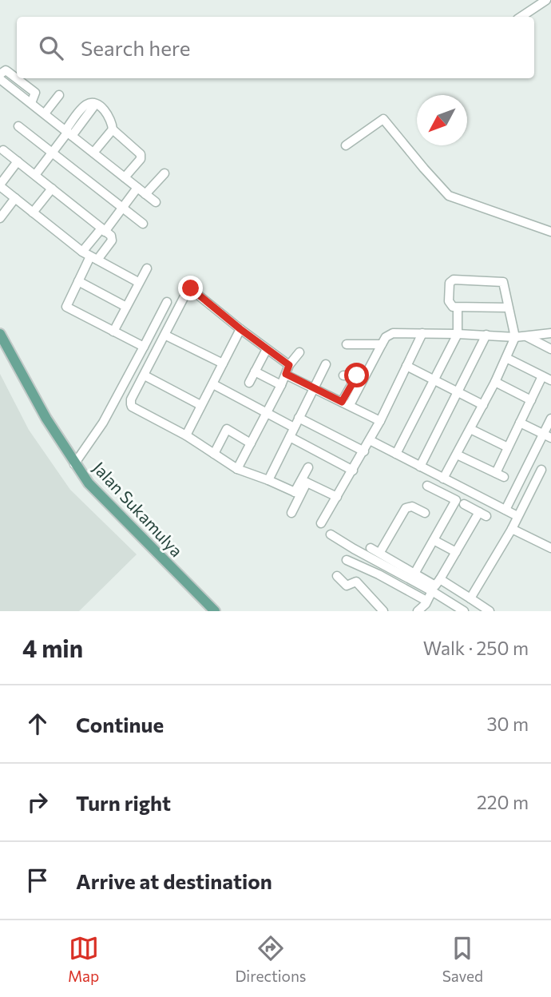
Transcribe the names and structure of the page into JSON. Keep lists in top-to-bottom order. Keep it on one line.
{"streets":{"main road":["Jalan Sukamulya"]},"north":"bottom left","page":{"search":"Search here","heading":["4 min","Walk · 250 m"],"list":[["Continue","30 m"],["Turn right","220 m"],"Arrive at destination"],"nav":["Map","Directions","Saved"]}}
